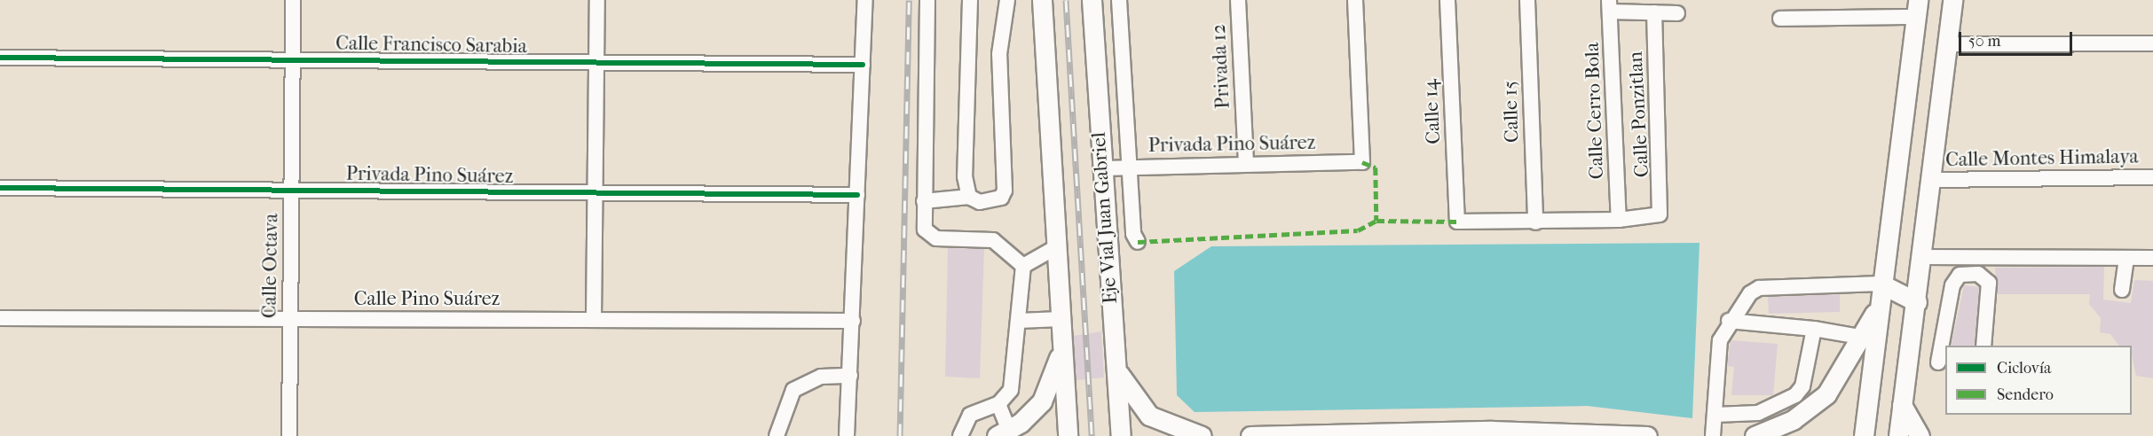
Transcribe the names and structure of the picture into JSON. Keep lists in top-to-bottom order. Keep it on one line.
{"streets":{"main road":["Eje Vial Juan Gabriel"],"street":["Calle Francisco Sarabia","Privada 12","Calle Cerro Bola","Calle 14","Calle 15","Calle Ponzitlan","Privada Pino Suárez","Calle Montes Himalaya","Calle Octava","Calle Pino Suárez"]},"crossings":[["Calle Francisco Sarabia","Calle Octava"],["Privada 12","Privada Pino Suárez"],["Calle Cerro Bola","Calle Ponzitlan"],["Calle 14","Calle 15"],["Privada Pino Suárez","Eje Vial Juan Gabriel"],["Privada Pino Suárez","Calle Octava"],["Calle Octava","Calle Pino Suárez"]],"legend":["Ciclovía","Sendero"],"scale_bar":"50 m"}
